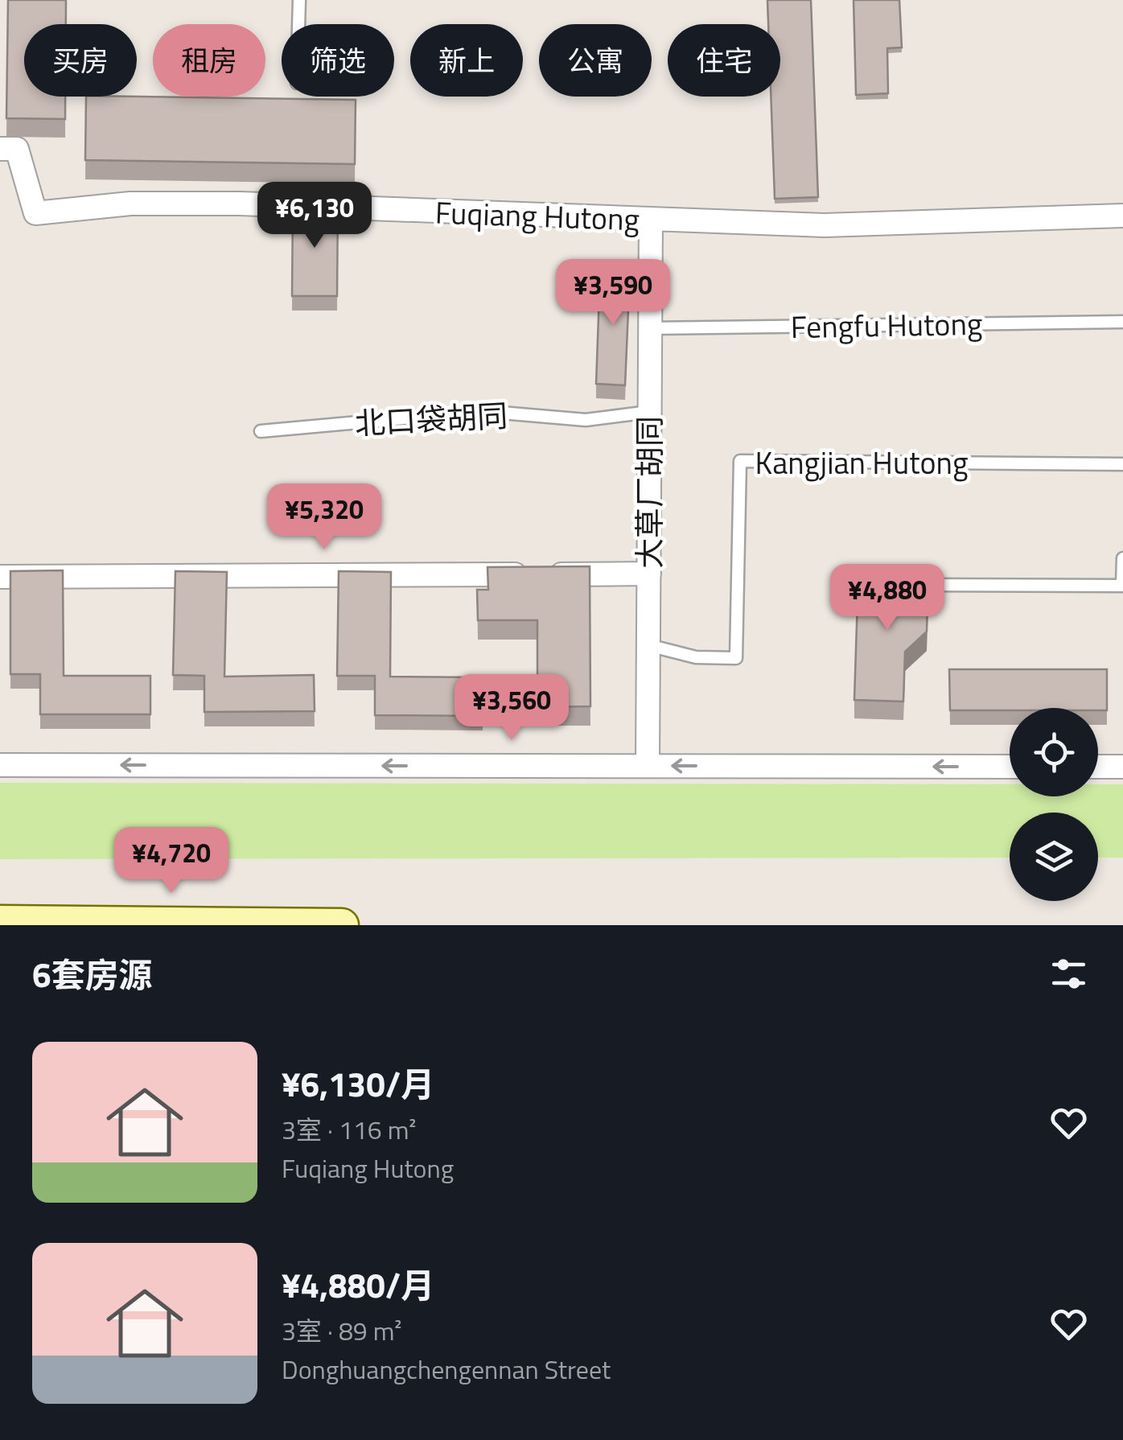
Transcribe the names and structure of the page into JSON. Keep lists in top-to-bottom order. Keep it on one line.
{"streets":{"street":["Fuqiang Hutong","大草厂胡同"],"lane":["Fengfu Hutong","北口袋胡同","Kangjian Hutong"]},"crossings":[["Fuqiang Hutong","大草厂胡同"],["Fengfu Hutong","大草厂胡同"],["北口袋胡同","大草厂胡同"],["Kangjian Hutong","大草厂胡同"]],"page":{"chip":["买房","租房","筛选","新上","公寓","住宅"],"price":["¥6,130","¥3,590","¥5,320","¥4,880","¥3,560","¥4,720"],"heading":"6套房源","list":[{"name":"¥6,130/月","note":"3室 · 116 m² · Fuqiang Hutong"},{"name":"¥4,880/月","note":"3室 · 89 m² · Donghuangchengennan Street"}]}}
